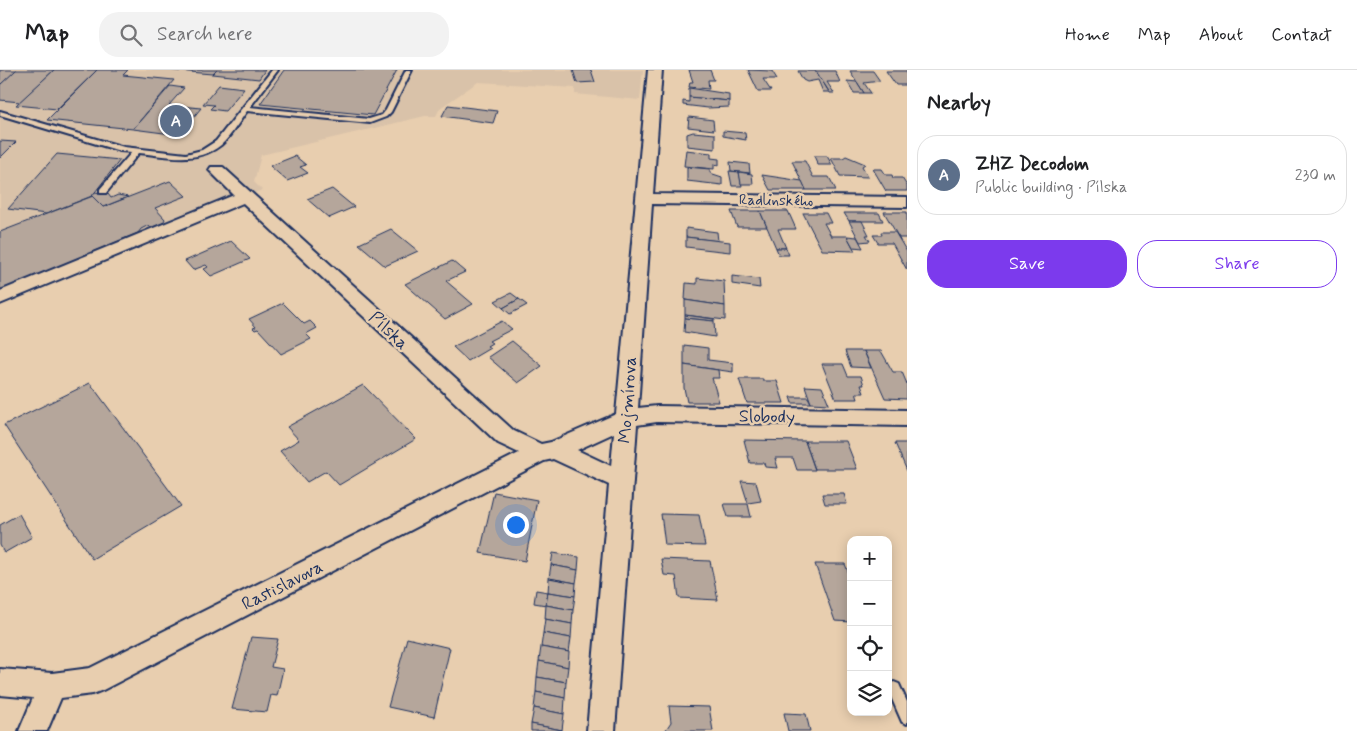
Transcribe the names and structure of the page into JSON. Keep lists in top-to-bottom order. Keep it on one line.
{"streets":{"street":["Radlinského","Pílska","Mojmírova","Slobody","Rastislavova"]},"crossings":[["Radlinského","Mojmírova"],["Pílska","Rastislavova"],["Mojmírova","Slobody"],["Mojmírova","Rastislavova"],["Slobody","Rastislavova"]],"page":{"header":"Map","search":"Search here","nav":["Home","Map","About","Contact"],"heading":"Nearby","pins":"A","list":[{"mark":"A","name":"ZHZ Decodom","note":"Public building · Pílska","value":"230 m"}],"buttons":["Save","Share"],"map_buttons":["+","−"]}}
